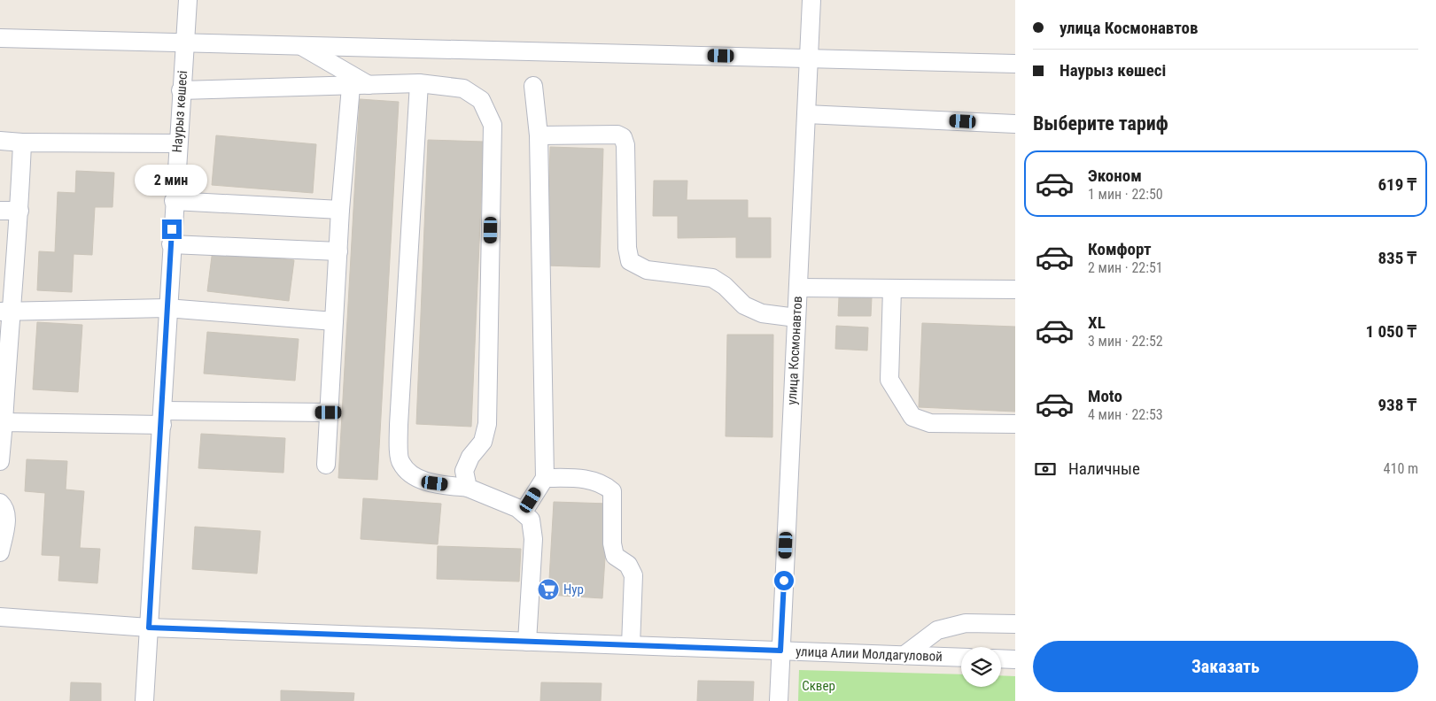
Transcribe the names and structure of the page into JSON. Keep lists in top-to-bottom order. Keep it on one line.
{"streets":{"street":["Наурыз көшесі","улица Космонавтов","улица Алии Молдагуловой"]},"crossings":[["Наурыз көшесі","улица Алии Молдагуловой"],["улица Космонавтов","улица Алии Молдагуловой"]],"parks":["Сквер"],"places":{"supermarket":["Нур"]},"page":{"banner":["улица Космонавтов","Наурыз көшесі"],"heading":"Выберите тариф","list":[{"name":"Эконом","note":"1 мин · 22:50","value":"619 ₸"},{"name":"Комфорт","note":"2 мин · 22:51","value":"835 ₸"},{"name":"XL","note":"3 мин · 22:52","value":"1 050 ₸"},{"name":"Moto","note":"4 мин · 22:53","value":"938 ₸"}],"bubble":"2 мин","pay":["Наличные","410 m"],"buttons":"Заказать"}}
